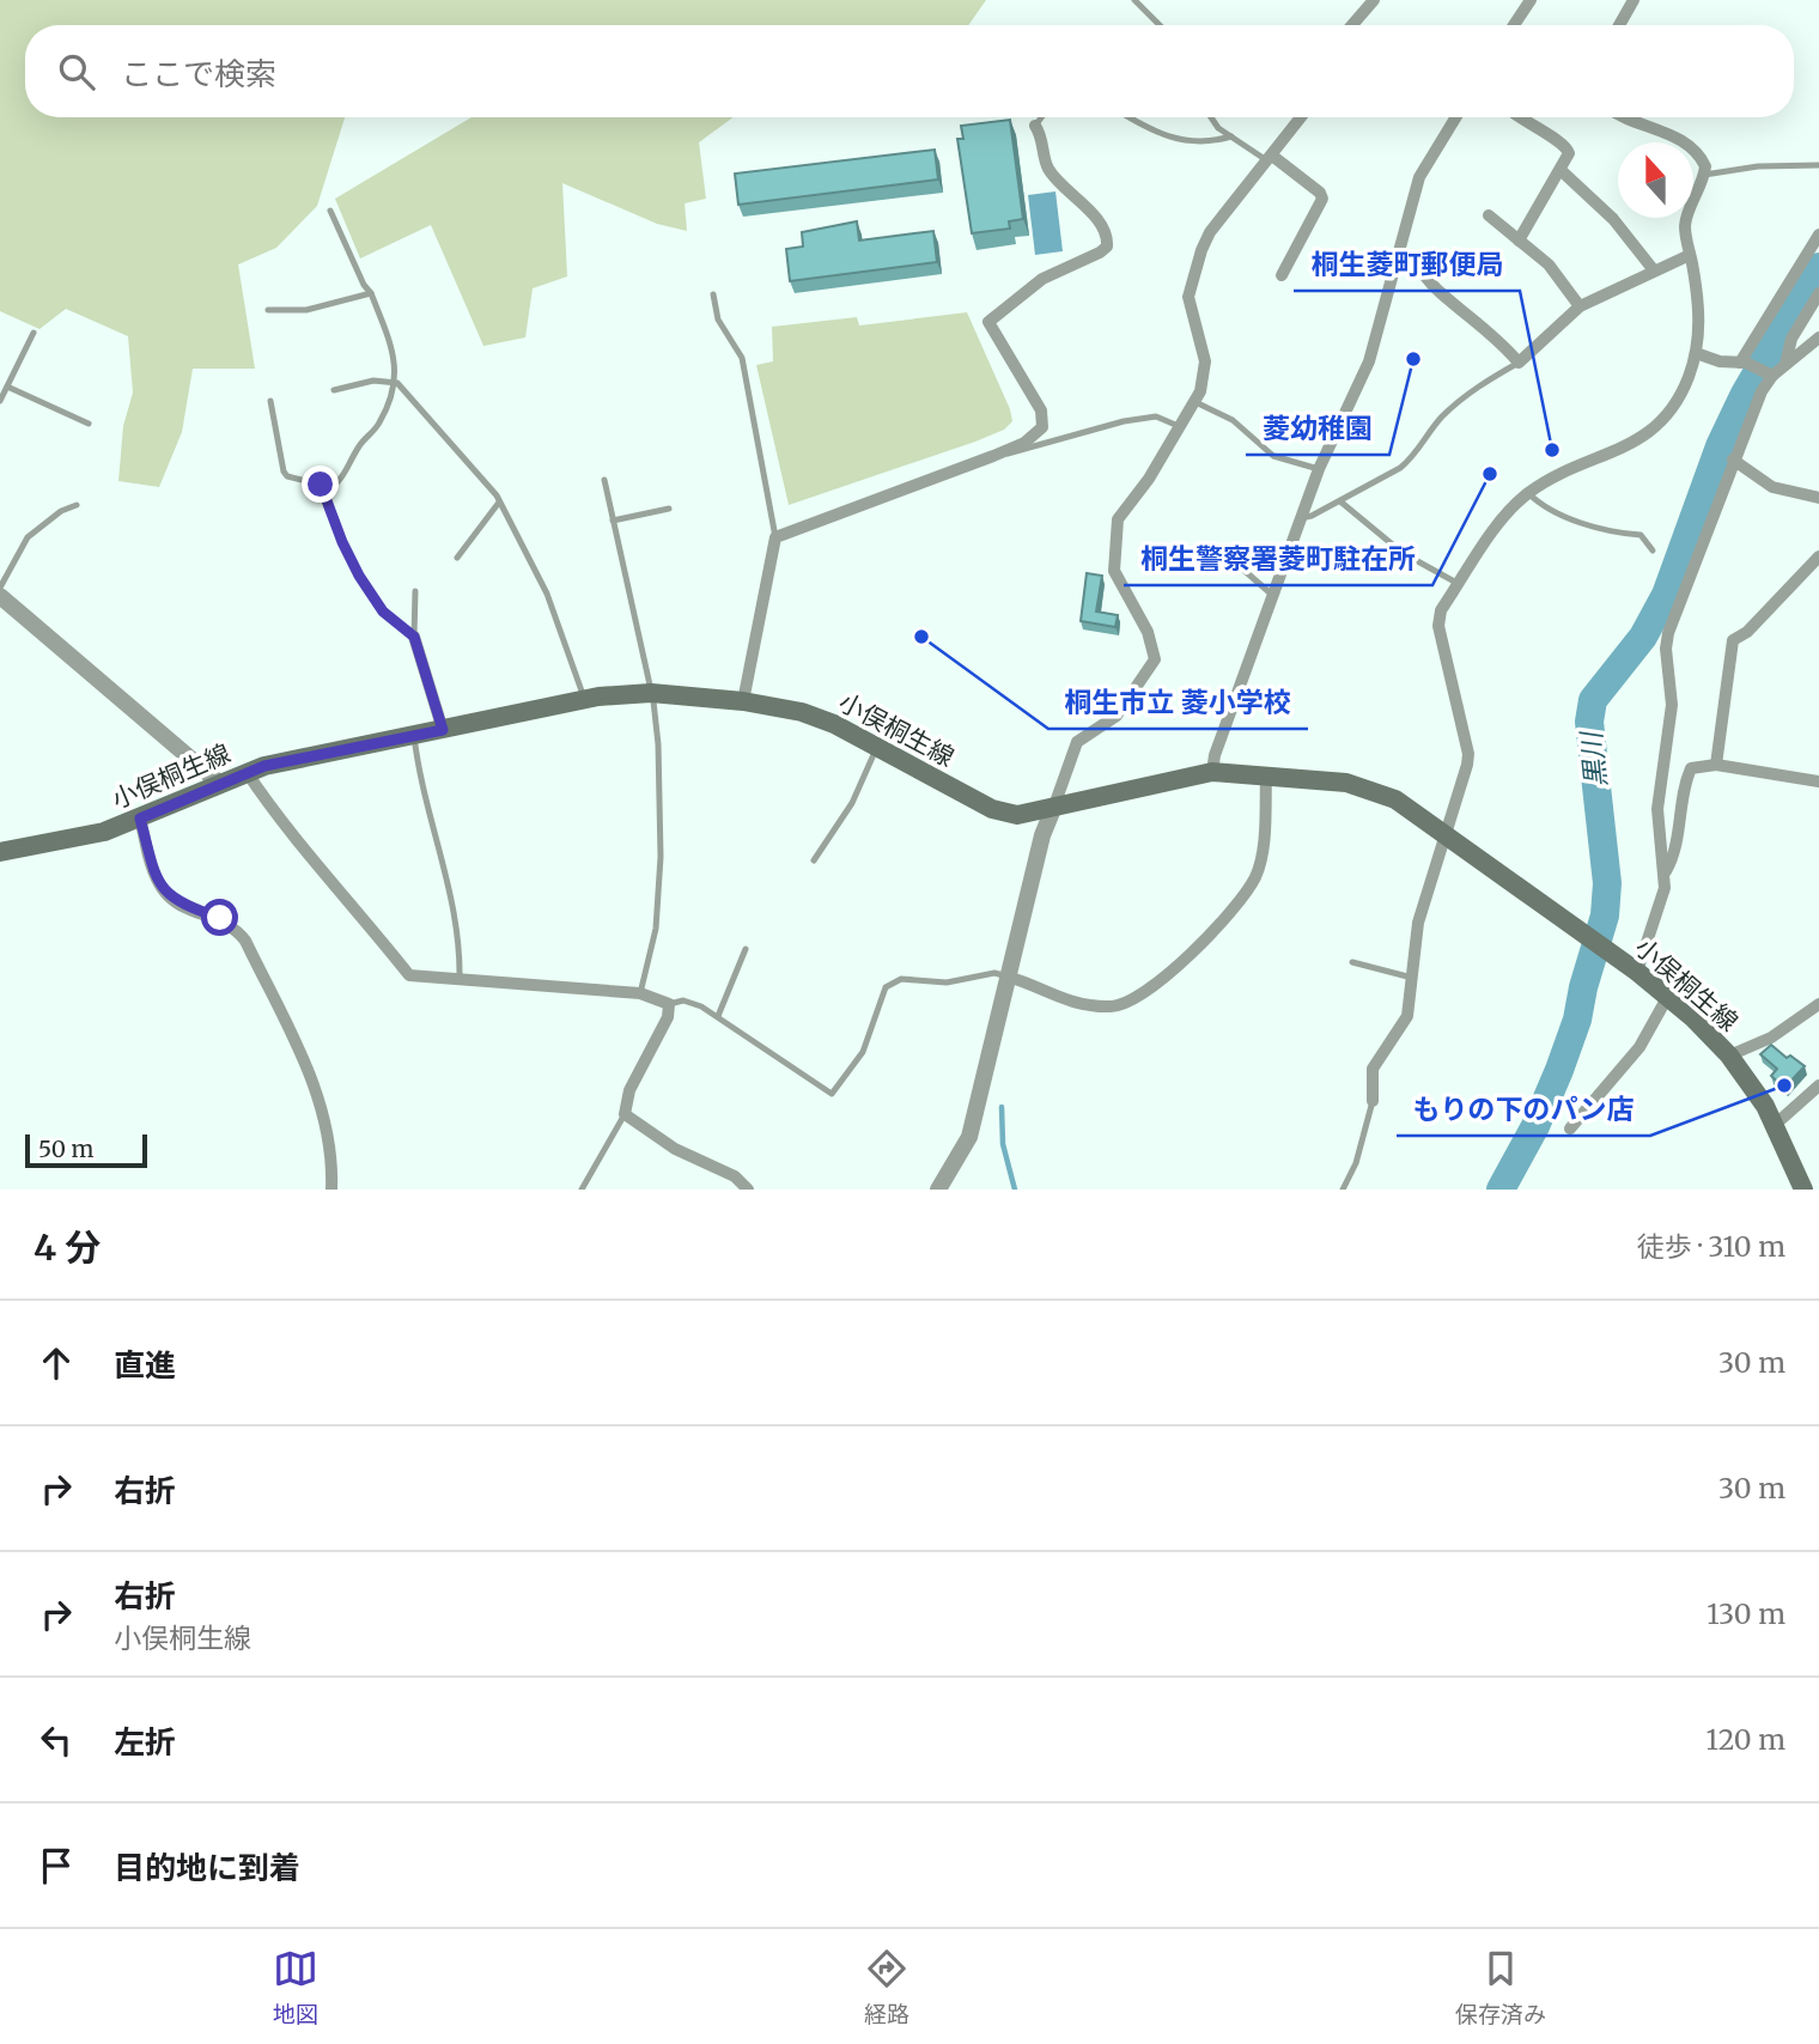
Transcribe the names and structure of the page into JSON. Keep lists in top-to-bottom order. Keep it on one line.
{"streets":{"main road":["小俣桐生線"]},"water":["黒川"],"places":["菱幼稚園","桐生菱町郵便局","桐生警察署菱町駐在所","桐生市立 菱小学校","もりの下のパン店"],"scale_bar":"50 m","north":"top","page":{"search":"ここで検索","scale":"50 m","heading":["4 分","徒歩 · 310 m"],"list":[["直進","30 m"],["右折","30 m"],["右折","小俣桐生線","130 m"],["左折","120 m"],"目的地に到着"],"nav":["地図","経路","保存済み"]}}
